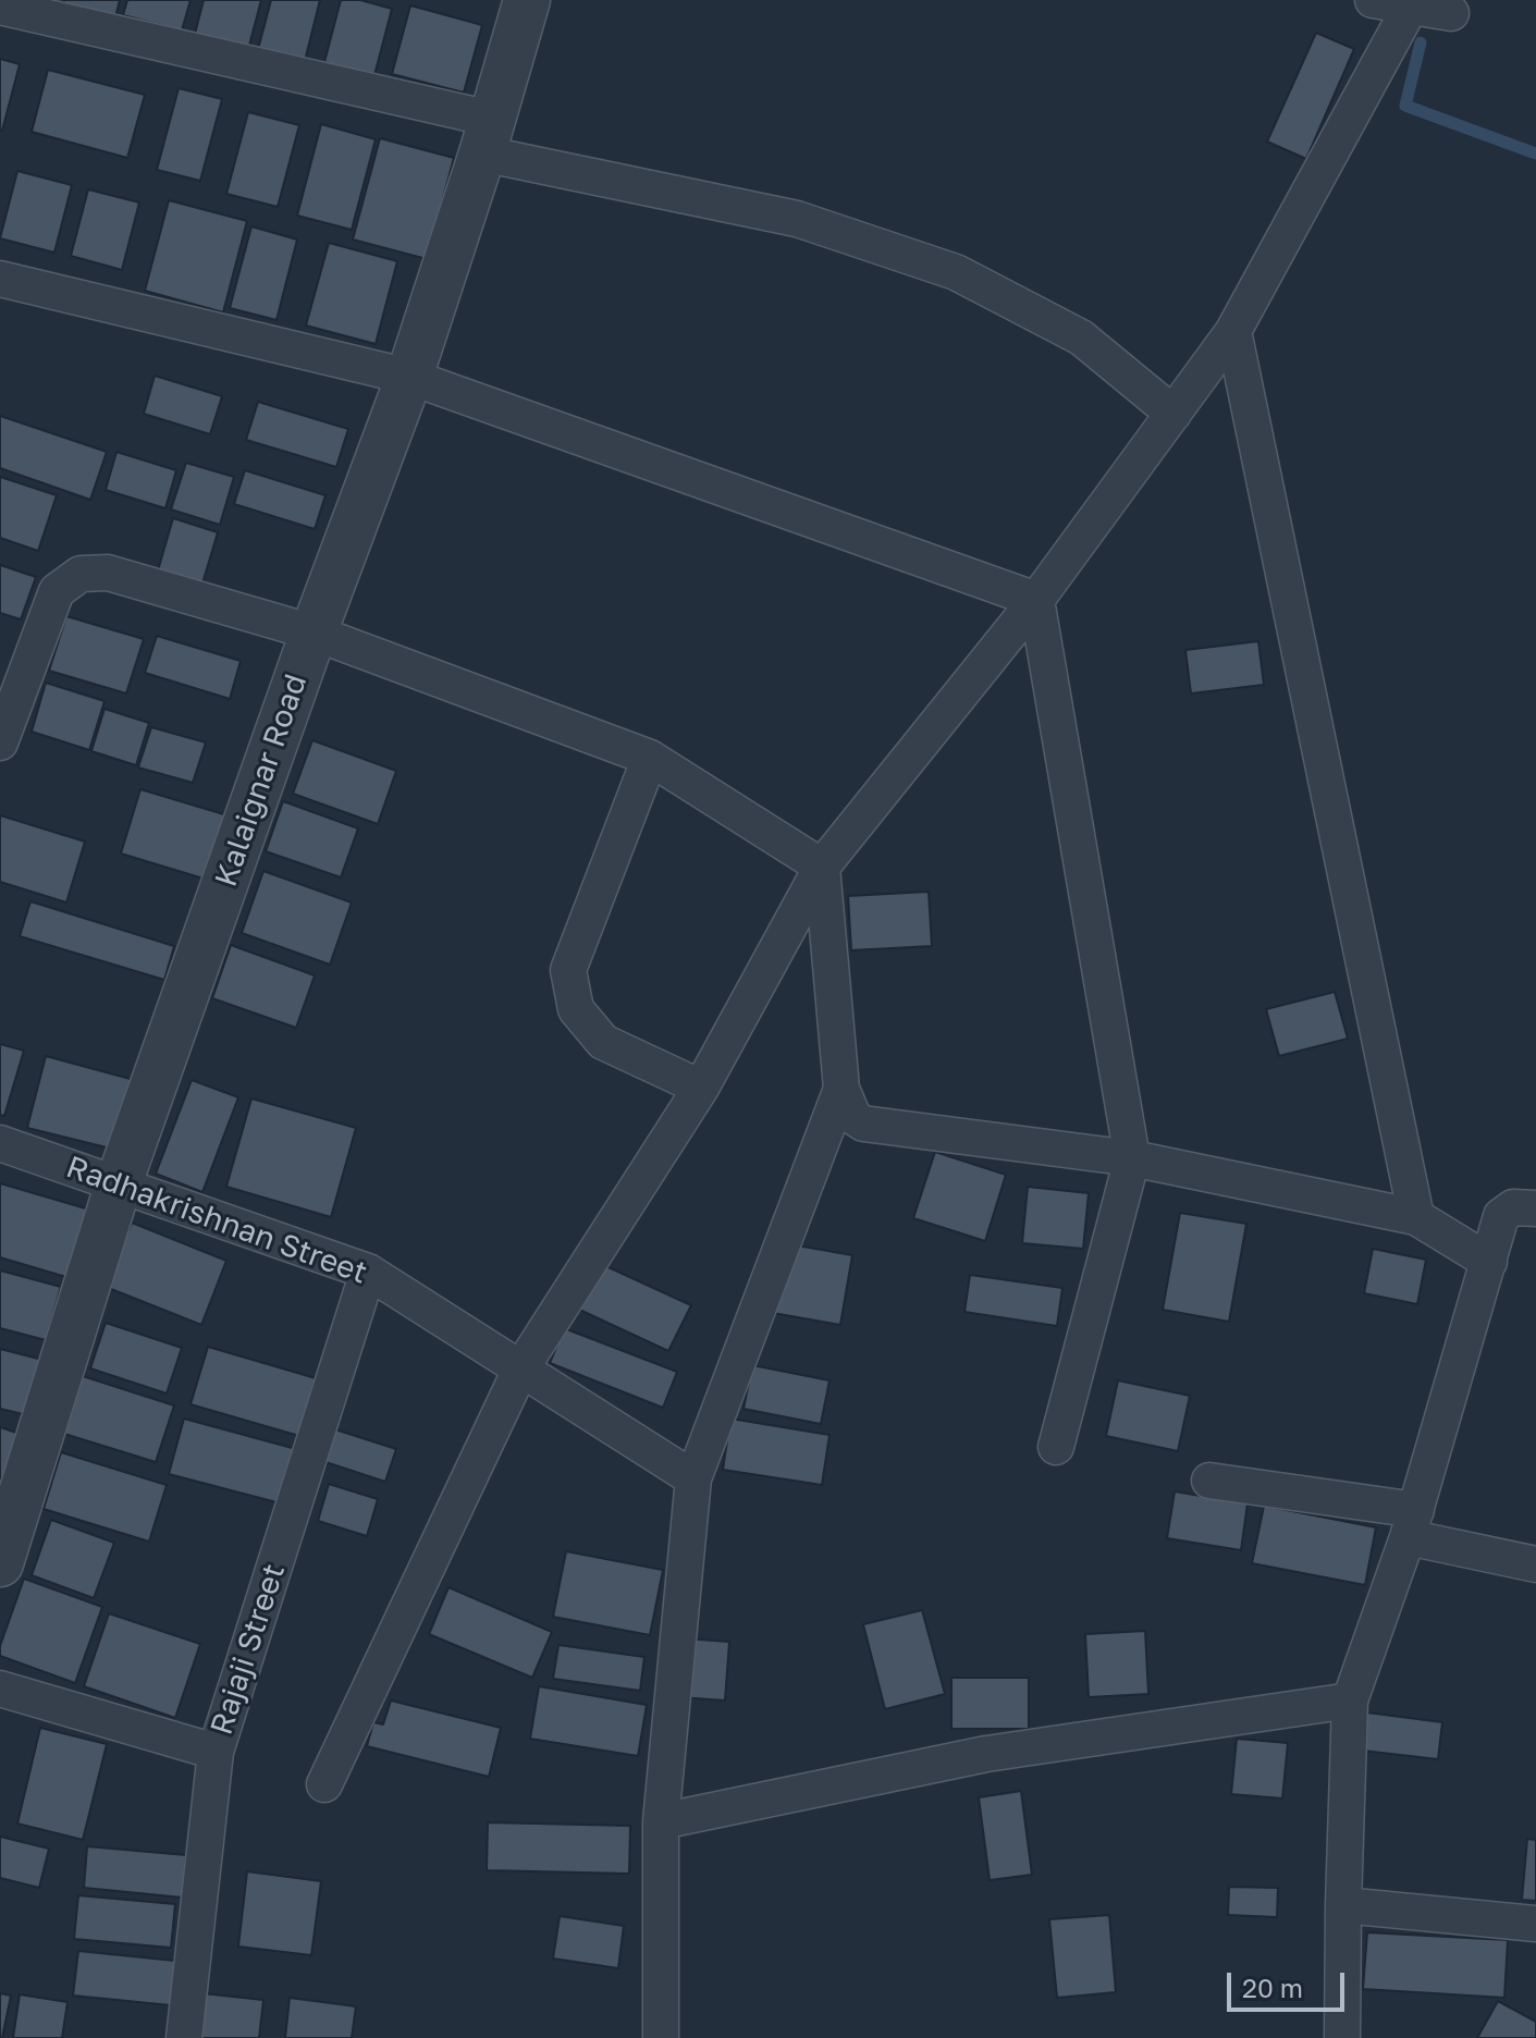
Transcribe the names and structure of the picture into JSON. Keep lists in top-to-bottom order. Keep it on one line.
{"streets":{"street":["Kalaignar Road","Radhakrishnan Street","Rajaji Street"]},"crossings":[["Kalaignar Road","Radhakrishnan Street"],["Radhakrishnan Street","Rajaji Street"]],"scale_bar":"20 m"}
